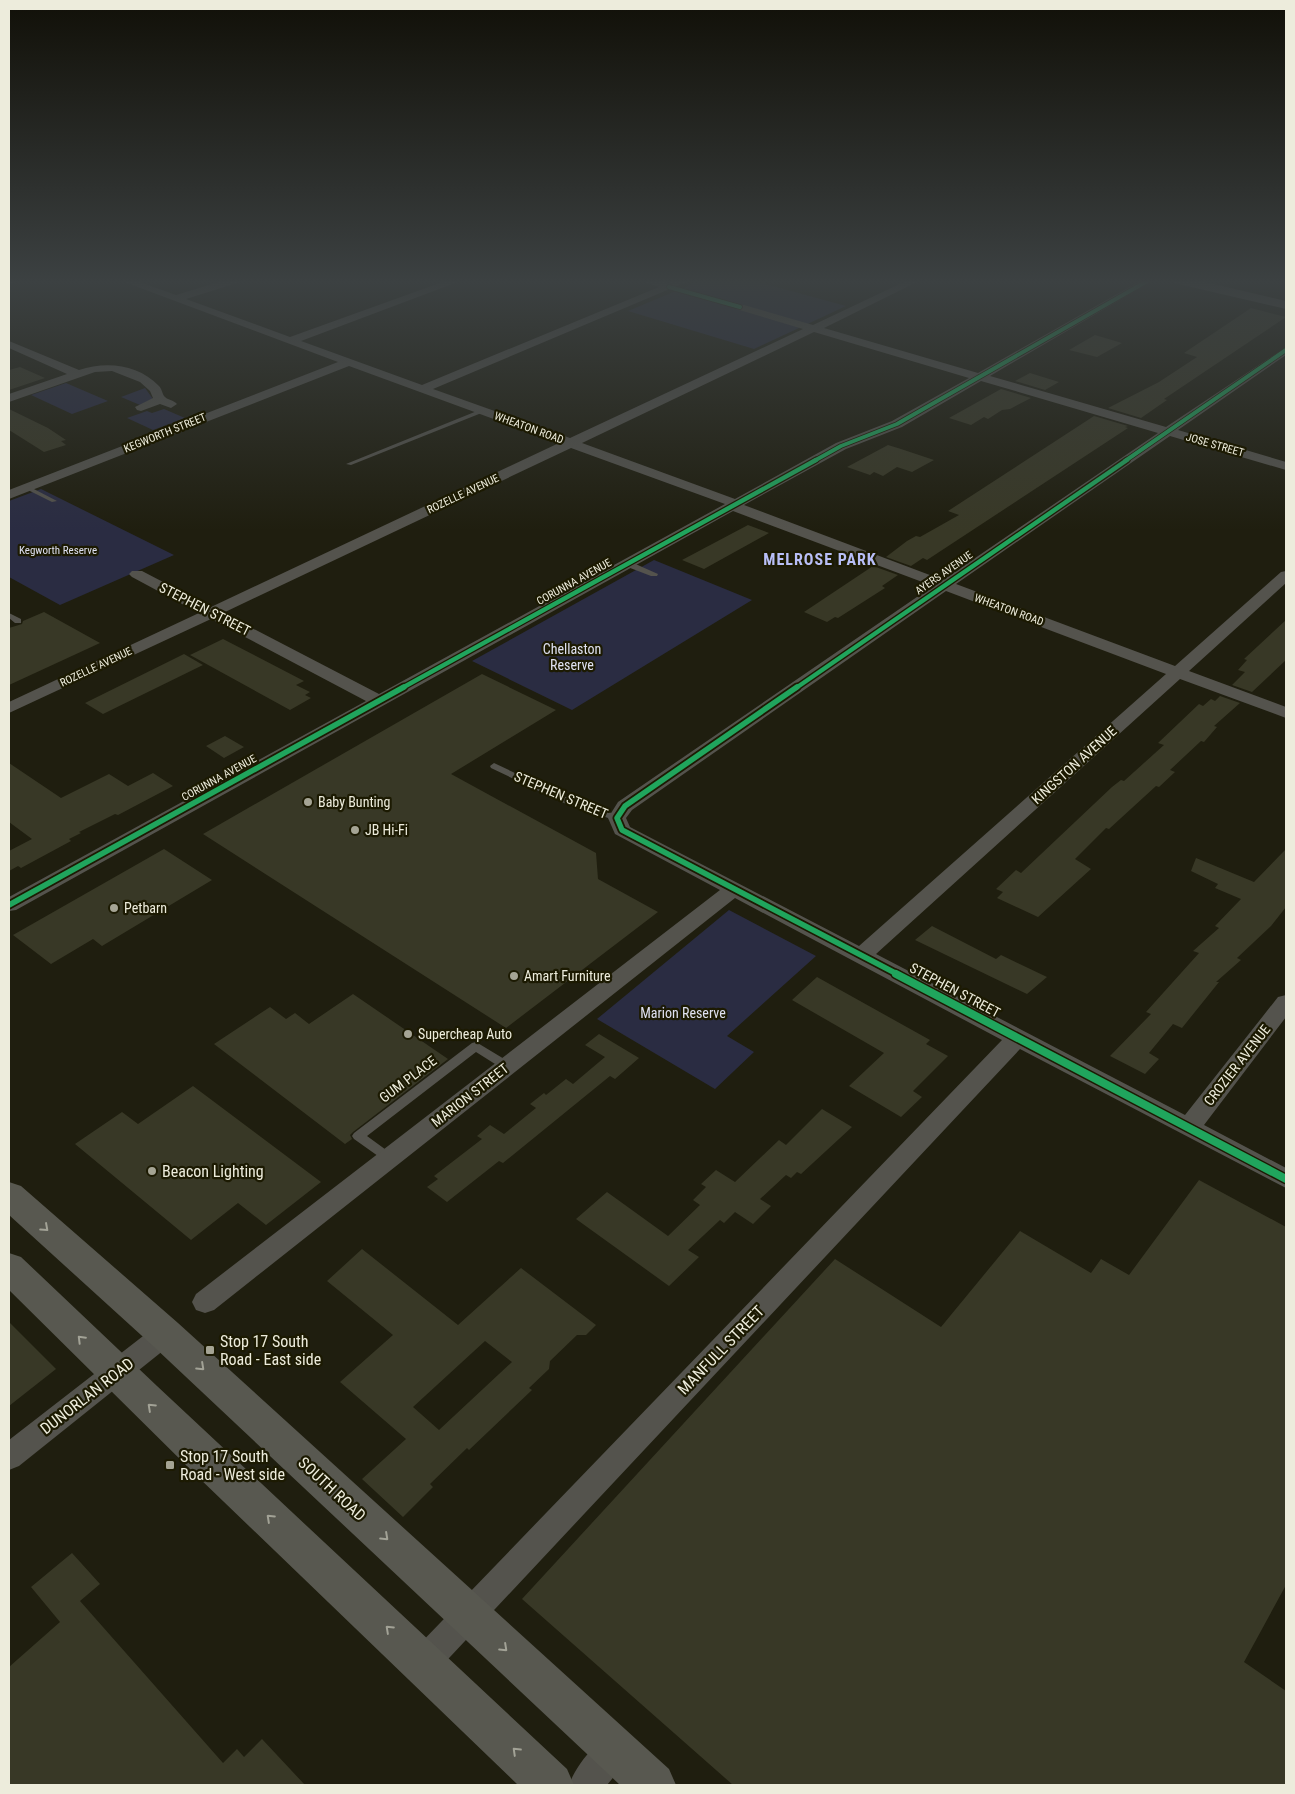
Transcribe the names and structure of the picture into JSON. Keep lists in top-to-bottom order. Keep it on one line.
{"streets":{"highway":["SOUTH ROAD"],"street":["WHEATON ROAD","KEGWORTH STREET","JOSE STREET","ROZELLE AVENUE","AYERS AVENUE","CORUNNA AVENUE","STEPHEN STREET","KINGSTON AVENUE","CROZIER AVENUE","MARION STREET","MANFULL STREET","DUNORLAN ROAD"],"lane":["GUM PLACE"]},"crossings":[["WHEATON ROAD","ROZELLE AVENUE"],["WHEATON ROAD","AYERS AVENUE"],["WHEATON ROAD","CORUNNA AVENUE"],["WHEATON ROAD","KINGSTON AVENUE"],["JOSE STREET","AYERS AVENUE"],["JOSE STREET","CORUNNA AVENUE"],["ROZELLE AVENUE","STEPHEN STREET"],["AYERS AVENUE","STEPHEN STREET"],["CORUNNA AVENUE","STEPHEN STREET"],["STEPHEN STREET","KINGSTON AVENUE"],["STEPHEN STREET","CROZIER AVENUE"],["STEPHEN STREET","MARION STREET"],["STEPHEN STREET","MANFULL STREET"],["GUM PLACE","MARION STREET"],["MANFULL STREET","SOUTH ROAD"],["DUNORLAN ROAD","SOUTH ROAD"]],"districts":["MELROSE PARK"],"parks":["Kegworth Reserve","Chellaston Reserve","Marion Reserve"],"places":{"other":["Baby Bunting","JB Hi-Fi","Petbarn","Amart Furniture","Supercheap Auto","Beacon Lighting"],"transit":["Stop 17 South Road - East side","Stop 17 South Road - West side"]}}
